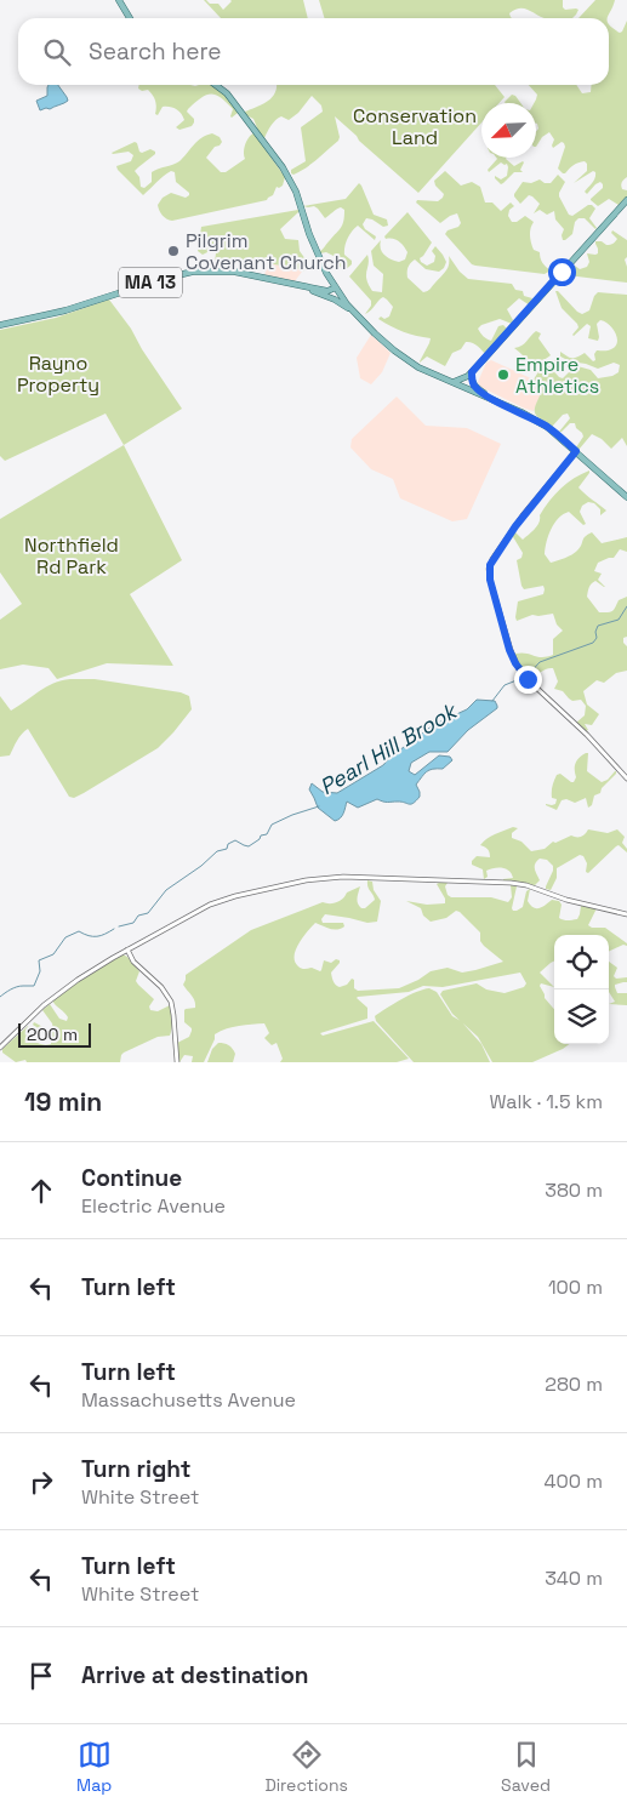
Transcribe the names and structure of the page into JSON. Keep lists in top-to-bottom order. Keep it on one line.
{"streets":{"main road":["MA 13"]},"water":["Pearl Hill Brook"],"parks":["Conservation Land","Rayno Property","Northfield Rd Park"],"places":["Pilgrim Covenant Church","Empire Athletics"],"scale_bar":"200 m","north":"bottom left","page":{"search":"Search here","scale":"200 m","heading":["19 min","Walk · 1.5 km"],"list":[["Continue","Electric Avenue","380 m"],["Turn left","100 m"],["Turn left","Massachusetts Avenue","280 m"],["Turn right","White Street","400 m"],["Turn left","White Street","340 m"],"Arrive at destination"],"nav":["Map","Directions","Saved"]}}
